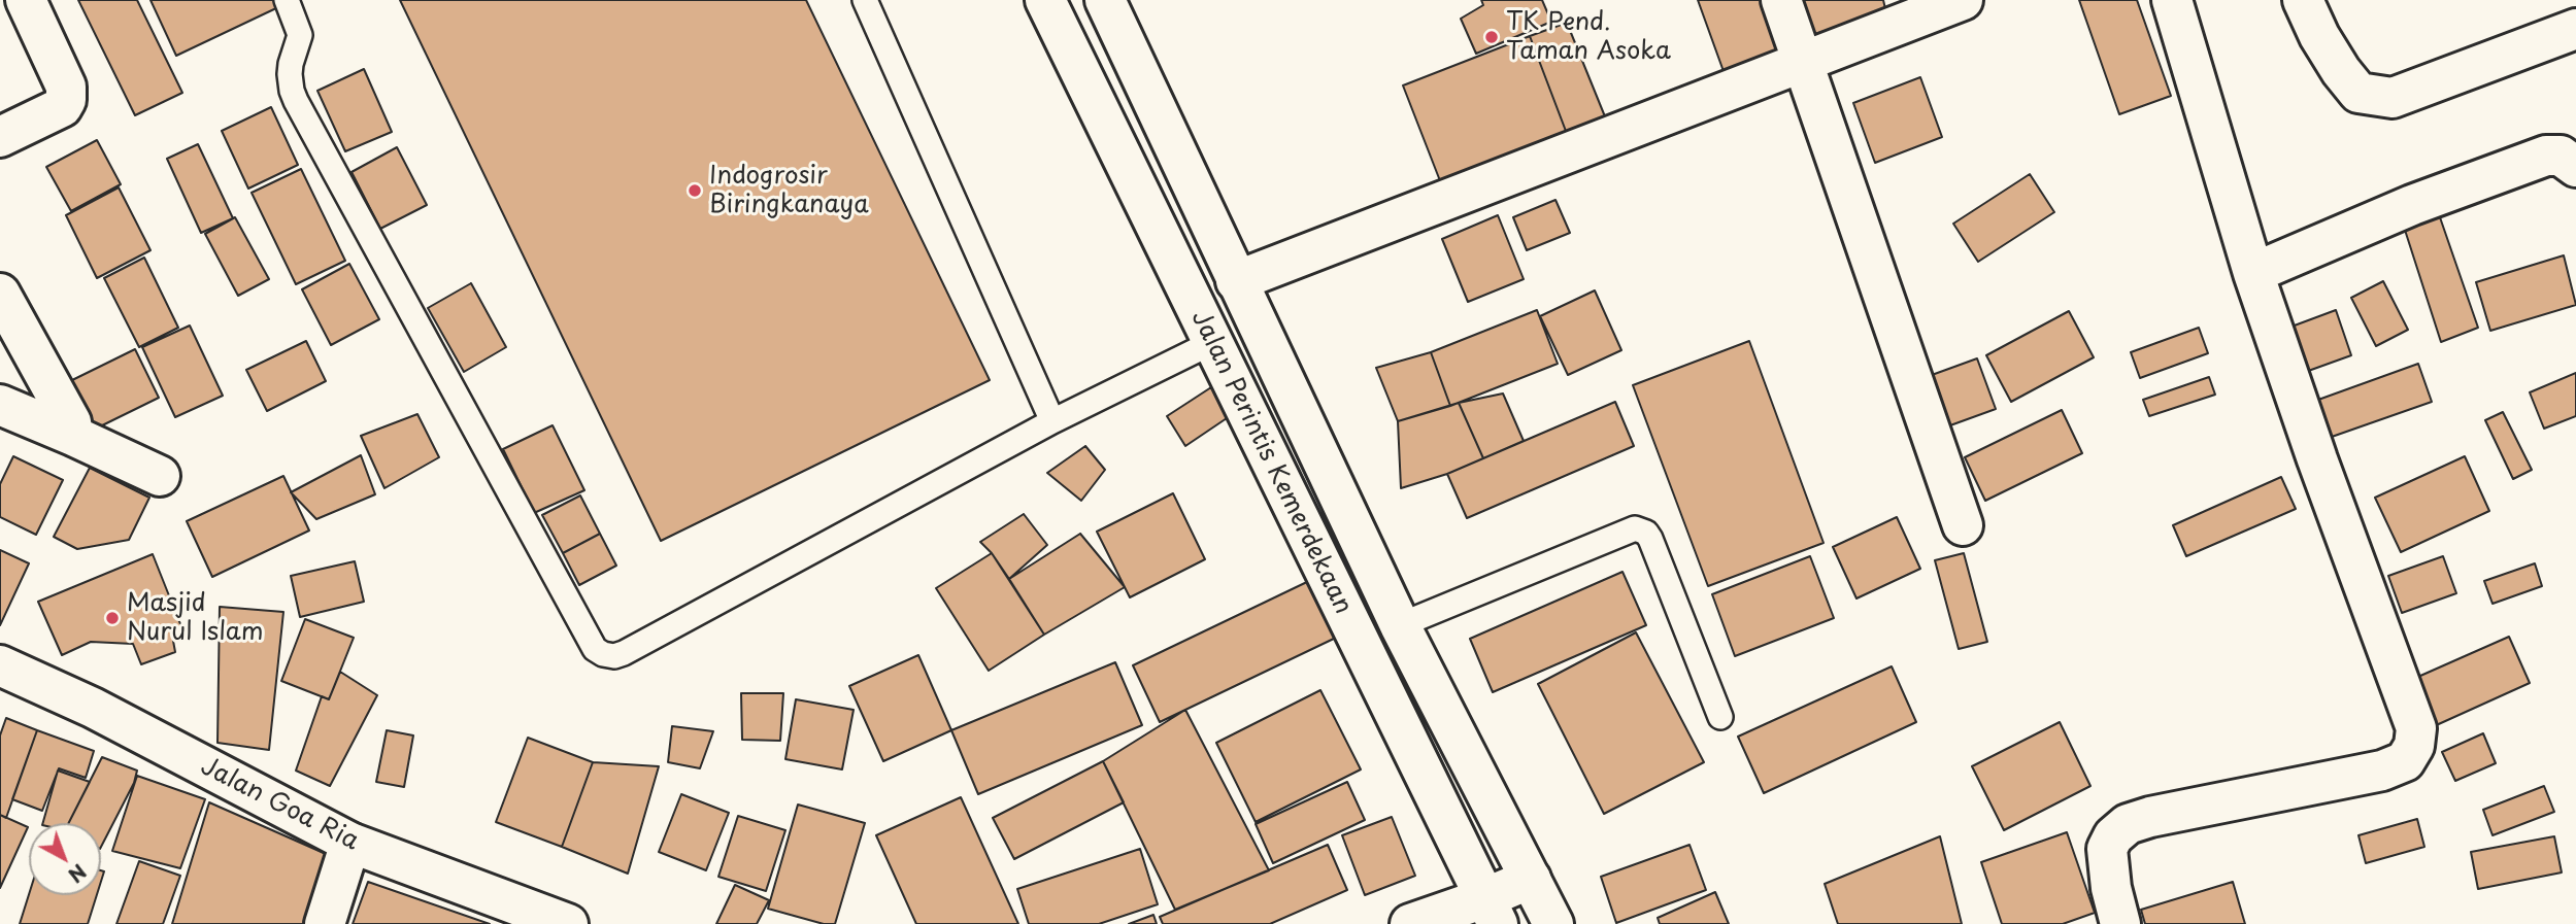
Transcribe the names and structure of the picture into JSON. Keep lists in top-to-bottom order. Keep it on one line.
{"streets":{"main road":["Jalan Perintis Kemerdekaan","Jalan Goa Ria"]},"places":["TK Pend. Taman Asoka","Indogrosir Biringkanaya","Masjid Nurul Islam"],"north":"bottom right"}
